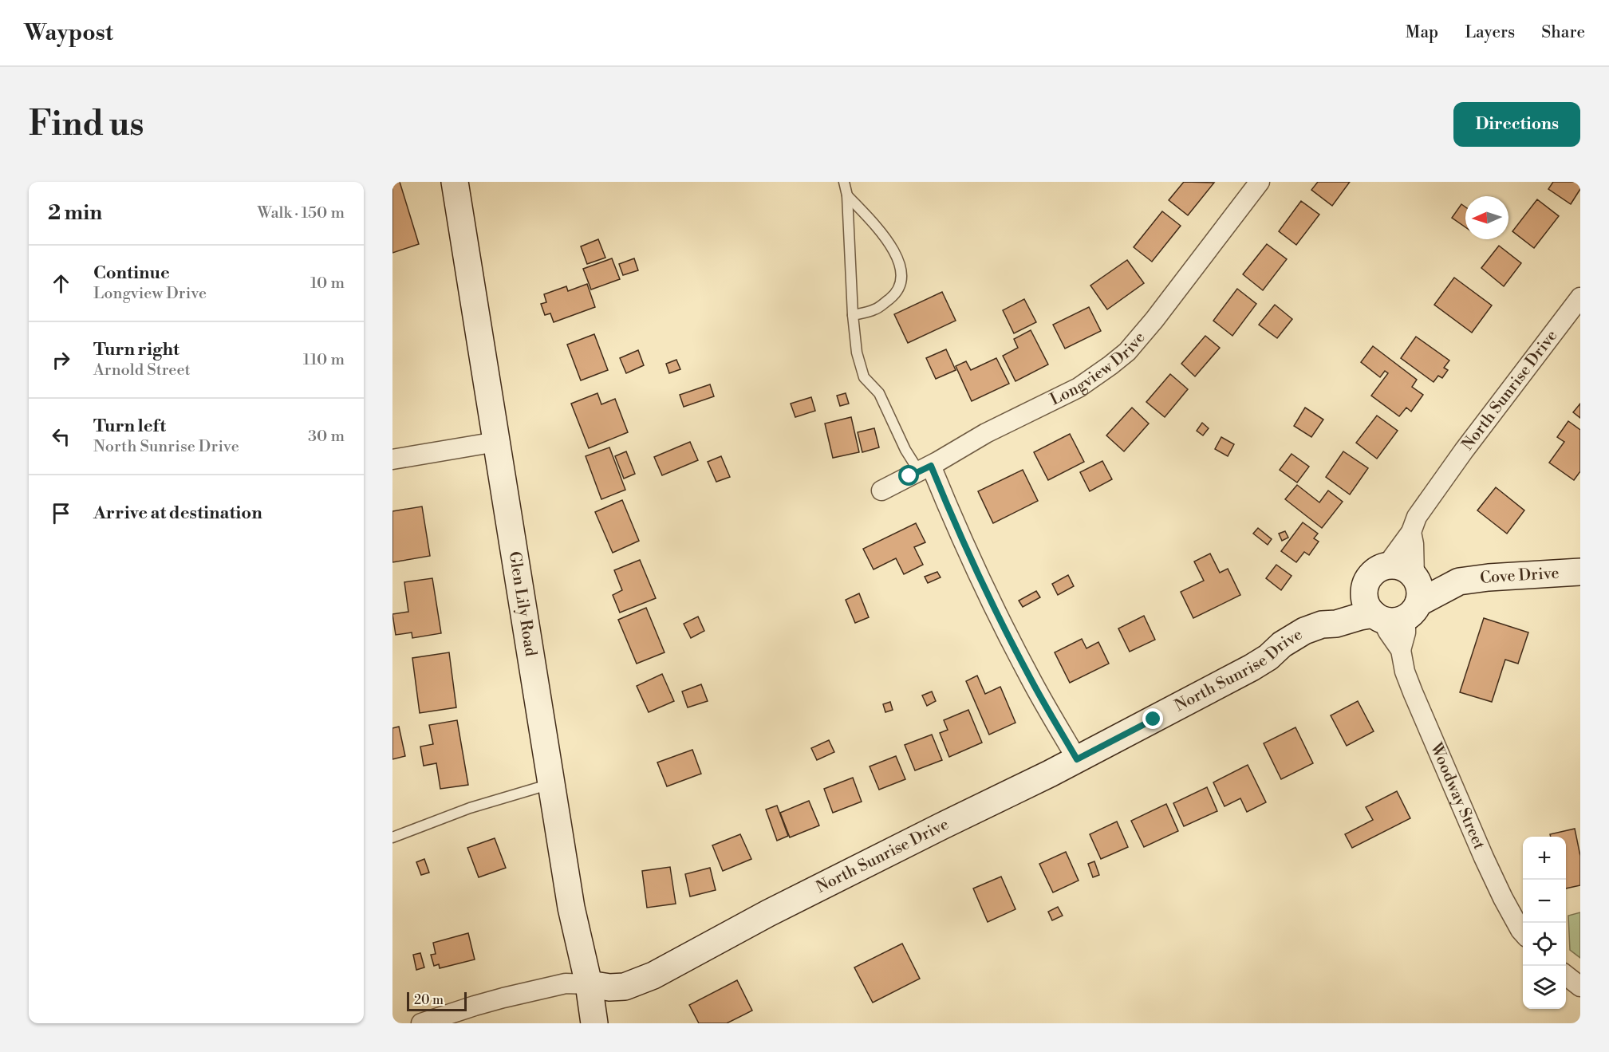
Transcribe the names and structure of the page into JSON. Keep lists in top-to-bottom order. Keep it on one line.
{"streets":{"street":["Longview Drive","North Sunrise Drive","Cove Drive","Glen Lily Road","Woodway Street"]},"crossings":[["North Sunrise Drive","Cove Drive"],["North Sunrise Drive","Glen Lily Road"],["North Sunrise Drive","Woodway Street"],["Cove Drive","Woodway Street"]],"scale_bar":"20 m","north":"left","page":{"header":"Waypost","nav":["Map","Layers","Share"],"buttons":"Directions","title":"Find us","heading":["2 min","Walk · 150 m"],"list":[["Continue","Longview Drive","10 m"],["Turn right","Arnold Street","110 m"],["Turn left","North Sunrise Drive","30 m"],"Arrive at destination"],"map_buttons":["+","−"],"scale":"20 m"}}
